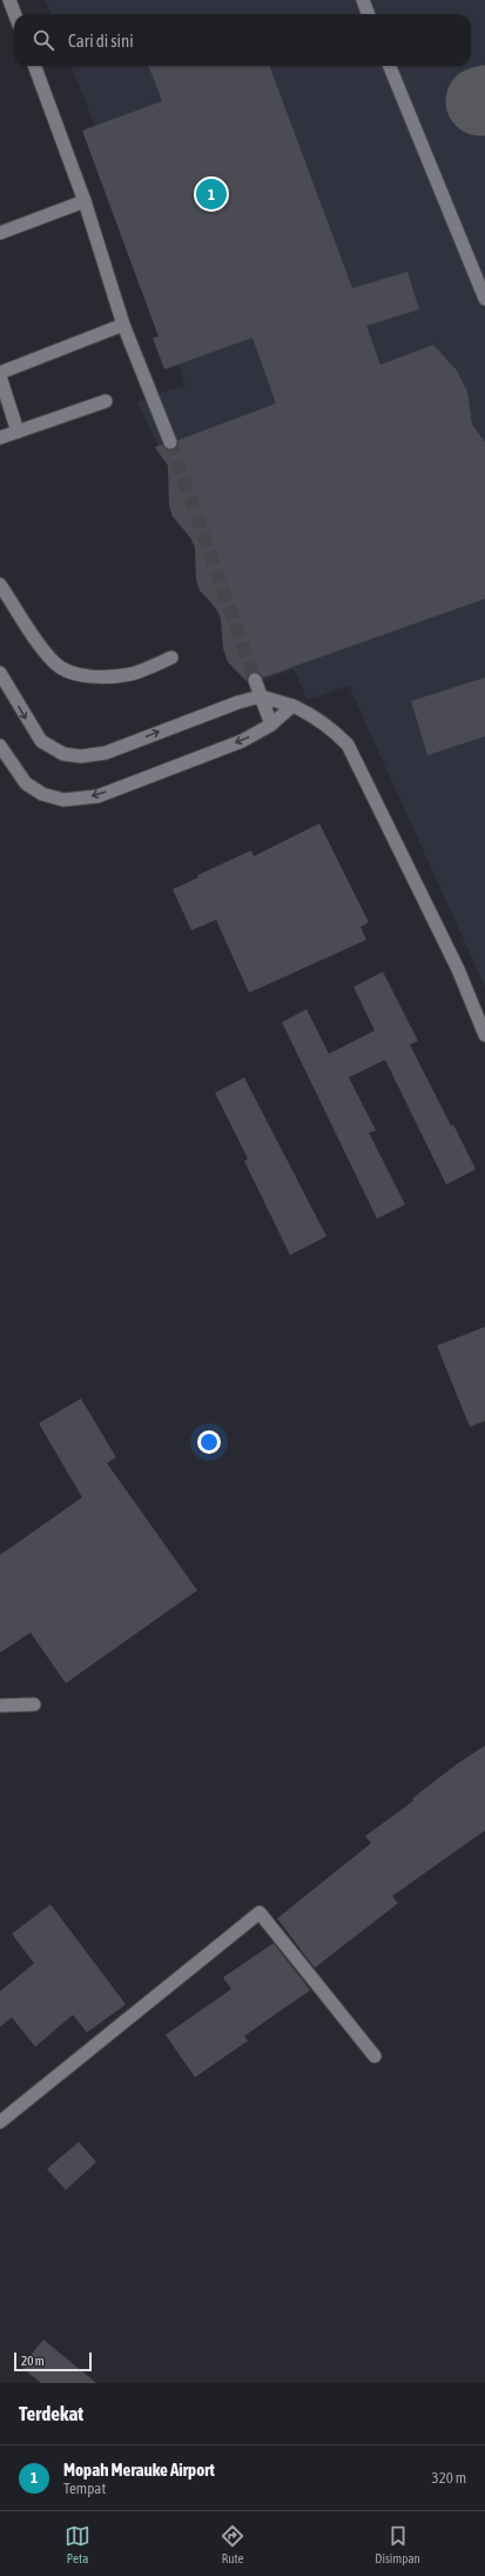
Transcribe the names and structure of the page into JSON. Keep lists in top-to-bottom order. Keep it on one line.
{"scale_bar":"20 m","page":{"search":"Cari di sini","pins":"1","scale":"20 m","heading":"Terdekat","list":[{"mark":"1","name":"Mopah Merauke Airport","note":"Tempat","value":"320 m"}],"nav":["Peta","Rute","Disimpan"]}}
